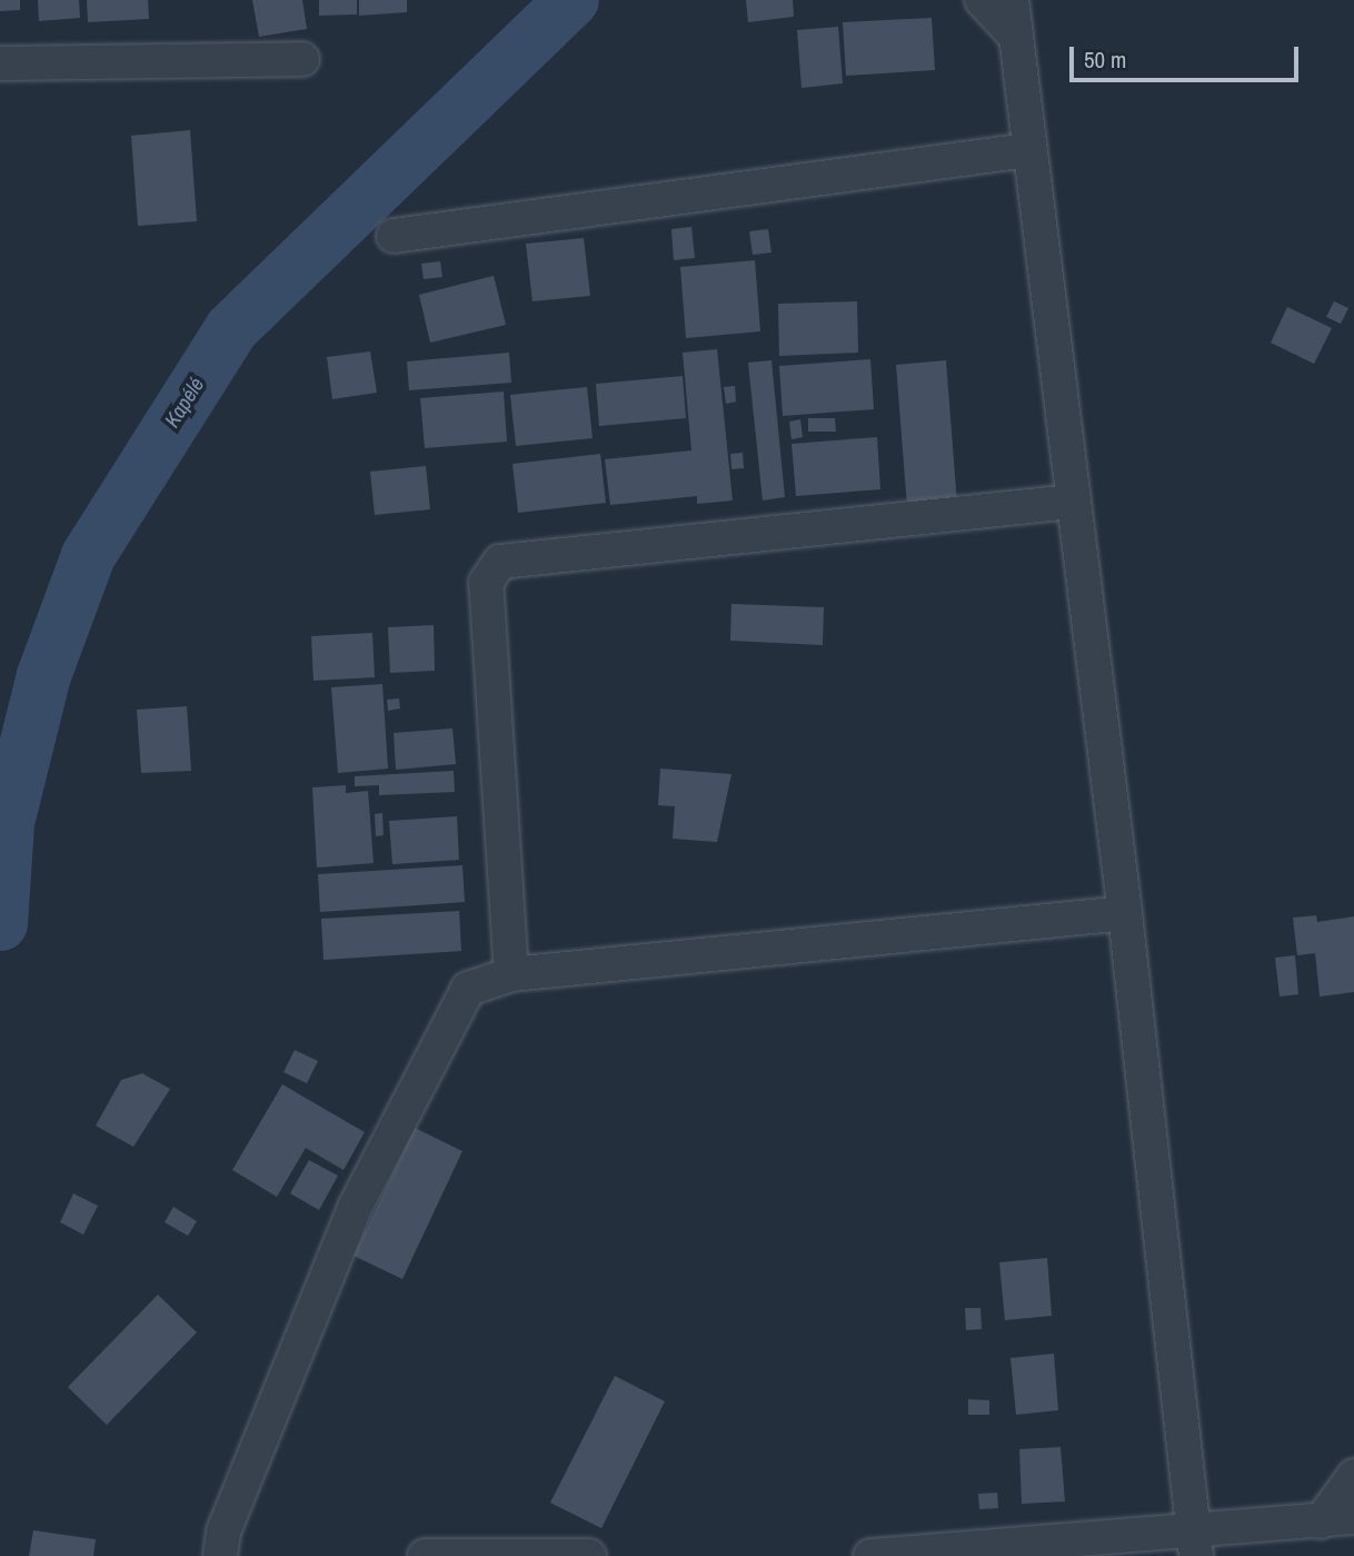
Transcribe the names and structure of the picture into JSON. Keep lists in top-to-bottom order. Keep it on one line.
{"water":["Kapélé"],"scale_bar":"50 m"}
